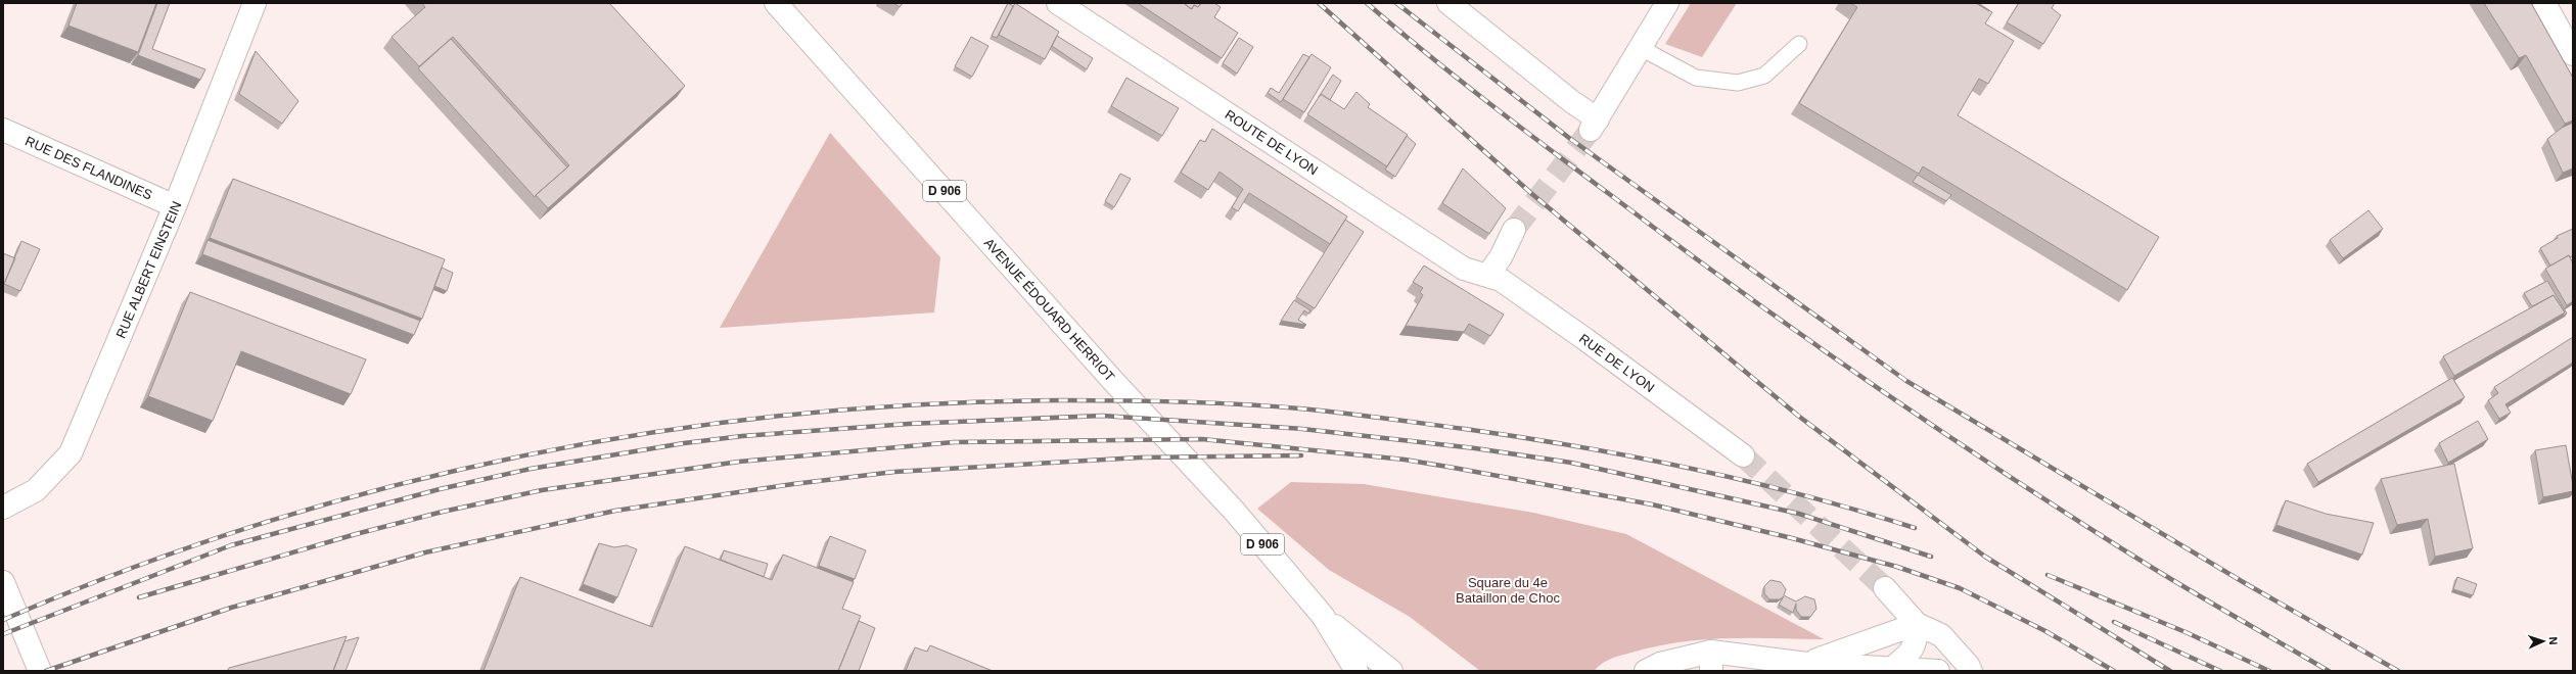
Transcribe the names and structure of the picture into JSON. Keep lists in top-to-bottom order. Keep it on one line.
{"streets":{"street":["ROUTE DE LYON","RUE DES FLANDINES","D 906","RUE ALBERT EINSTEIN","AVENUE ÉDOUARD HERRIOT","RUE DE LYON"]},"crossings":[["ROUTE DE LYON","RUE DE LYON"],["RUE DES FLANDINES","RUE ALBERT EINSTEIN"]],"parks":["Square du 4e Bataillon de Choc"],"north":"right"}
